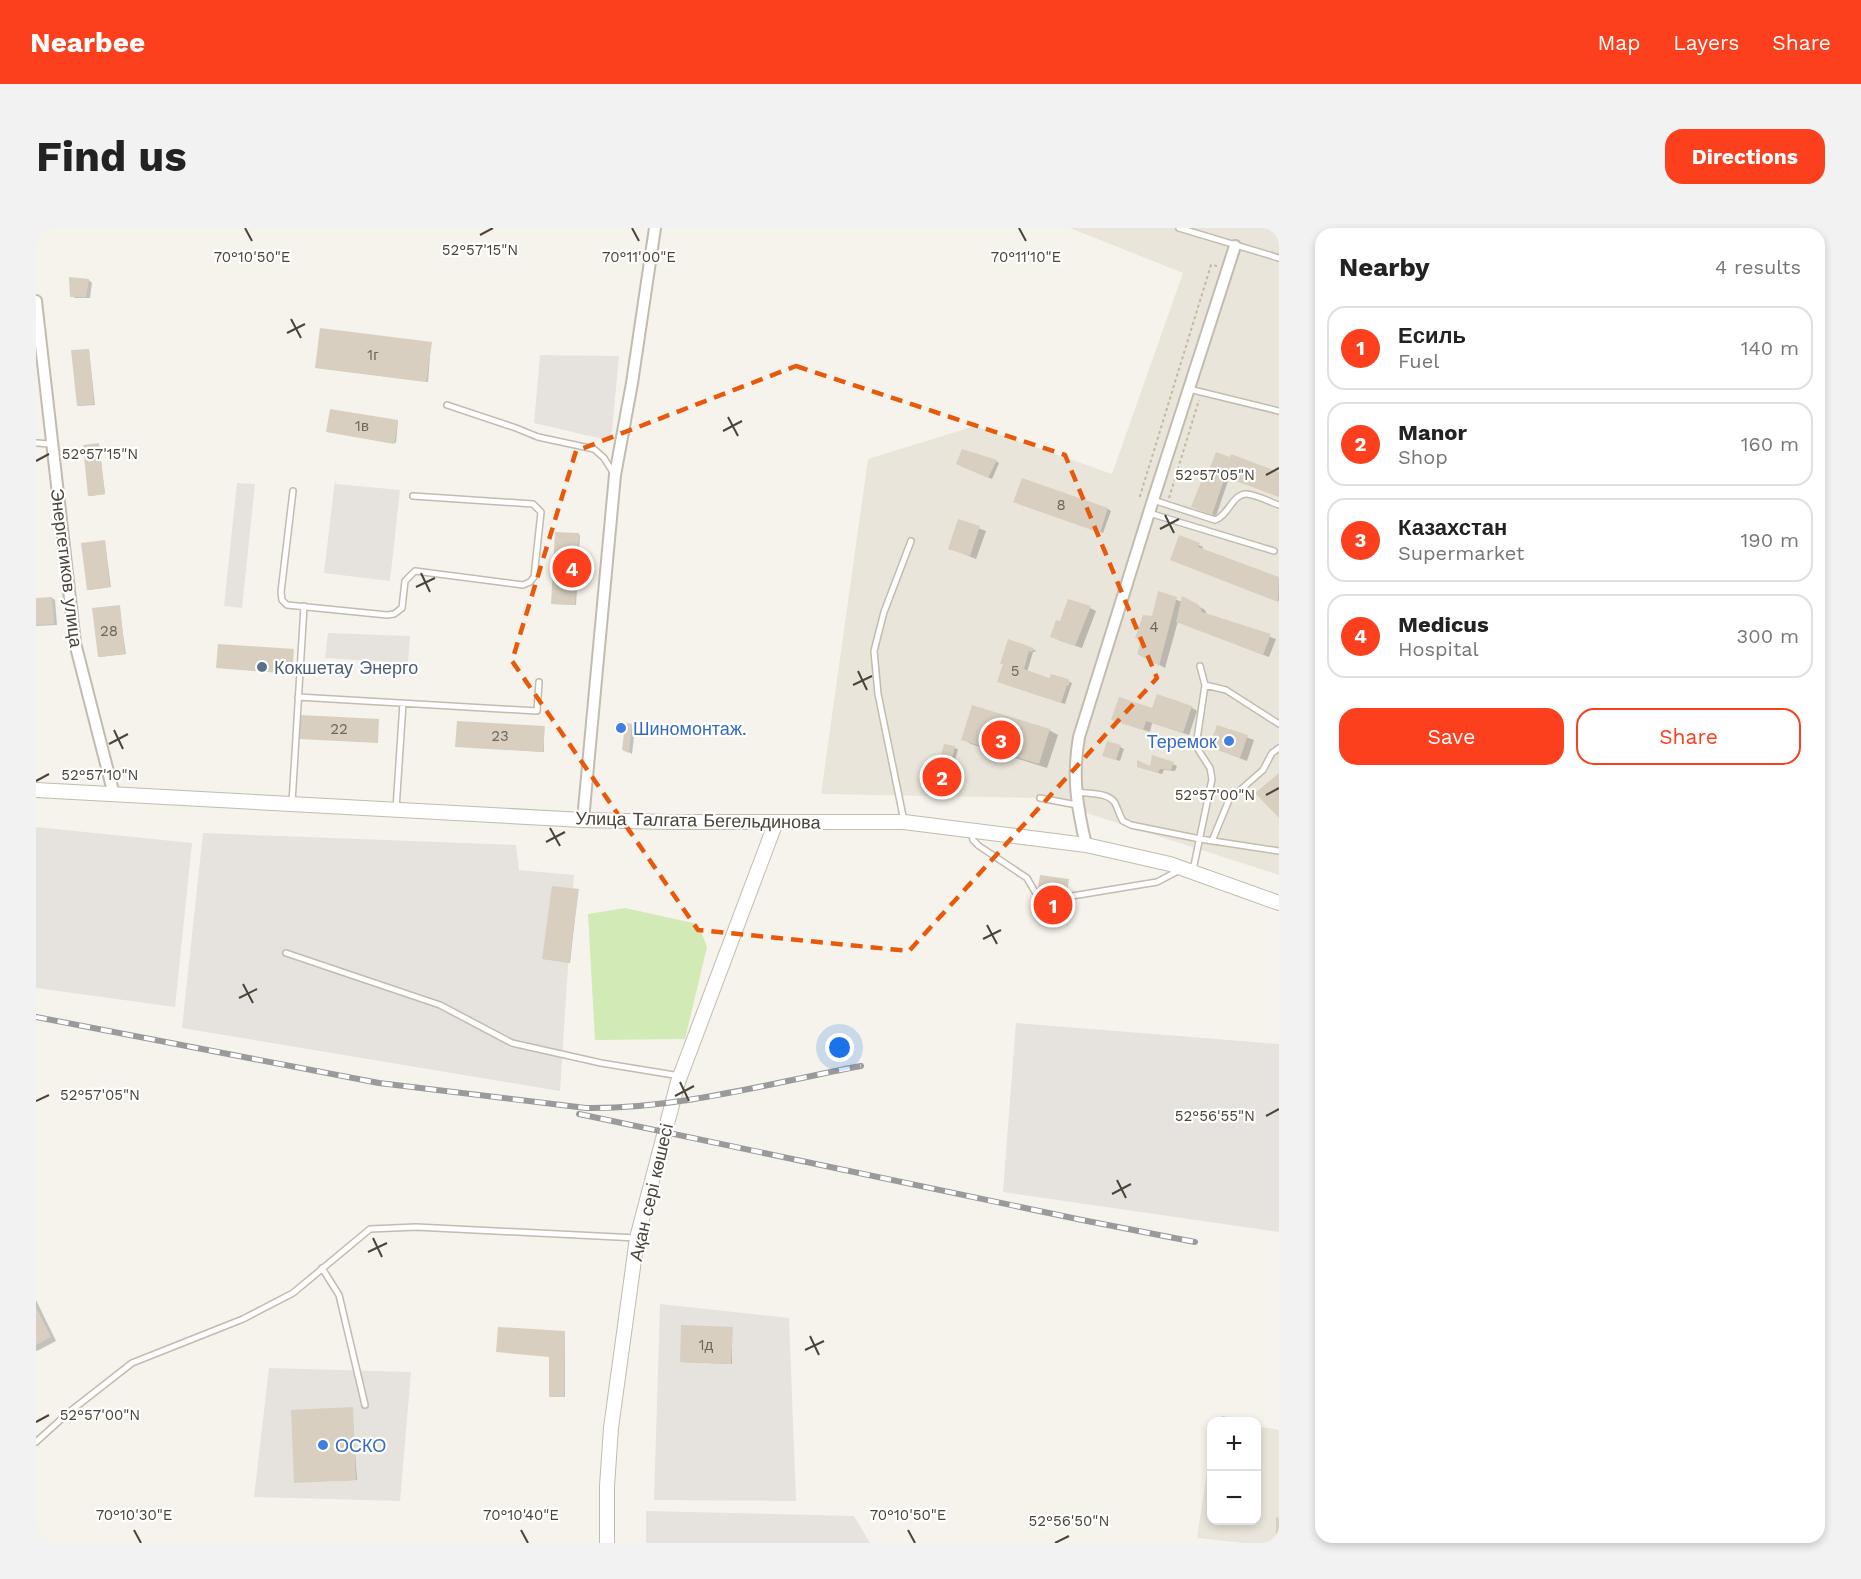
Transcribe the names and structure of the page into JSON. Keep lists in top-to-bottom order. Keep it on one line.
{"streets":{"street":["Энергетиков улица","Улица Талгата Бегельдинова","Ақан сері көшесі"]},"crossings":[["Энергетиков улица","Улица Талгата Бегельдинова"],["Улица Талгата Бегельдинова","Ақан сері көшесі"]],"places":["Кокшетау Энерго","Шиномонтаж.","Теремок","ОСКО"],"house_numbers":["1г","1в","8","4","28","5","22","23","1д"],"page":{"header":"Nearbee","nav":["Map","Layers","Share"],"buttons":["Directions",["Save","Share"]],"title":"Find us","heading":["Nearby","4 results"],"list":[{"mark":"1","name":"Есиль","note":"Fuel","value":"140 m"},{"mark":"2","name":"Manor","note":"Shop","value":"160 m"},{"mark":"3","name":"Казахстан","note":"Supermarket","value":"190 m"},{"mark":"4","name":"Medicus","note":"Hospital","value":"300 m"}],"pins":["4","3","2","1"],"map_buttons":["+","−"]},"coordinates":["52°57'15\"N","70°10'50\"E","70°11'00\"E","70°11'10\"E","52°57'05\"N","52°57'10\"N","52°57'00\"N","52°56'55\"N","70°10'30\"E","70°10'40\"E","52°56'50\"N"]}
